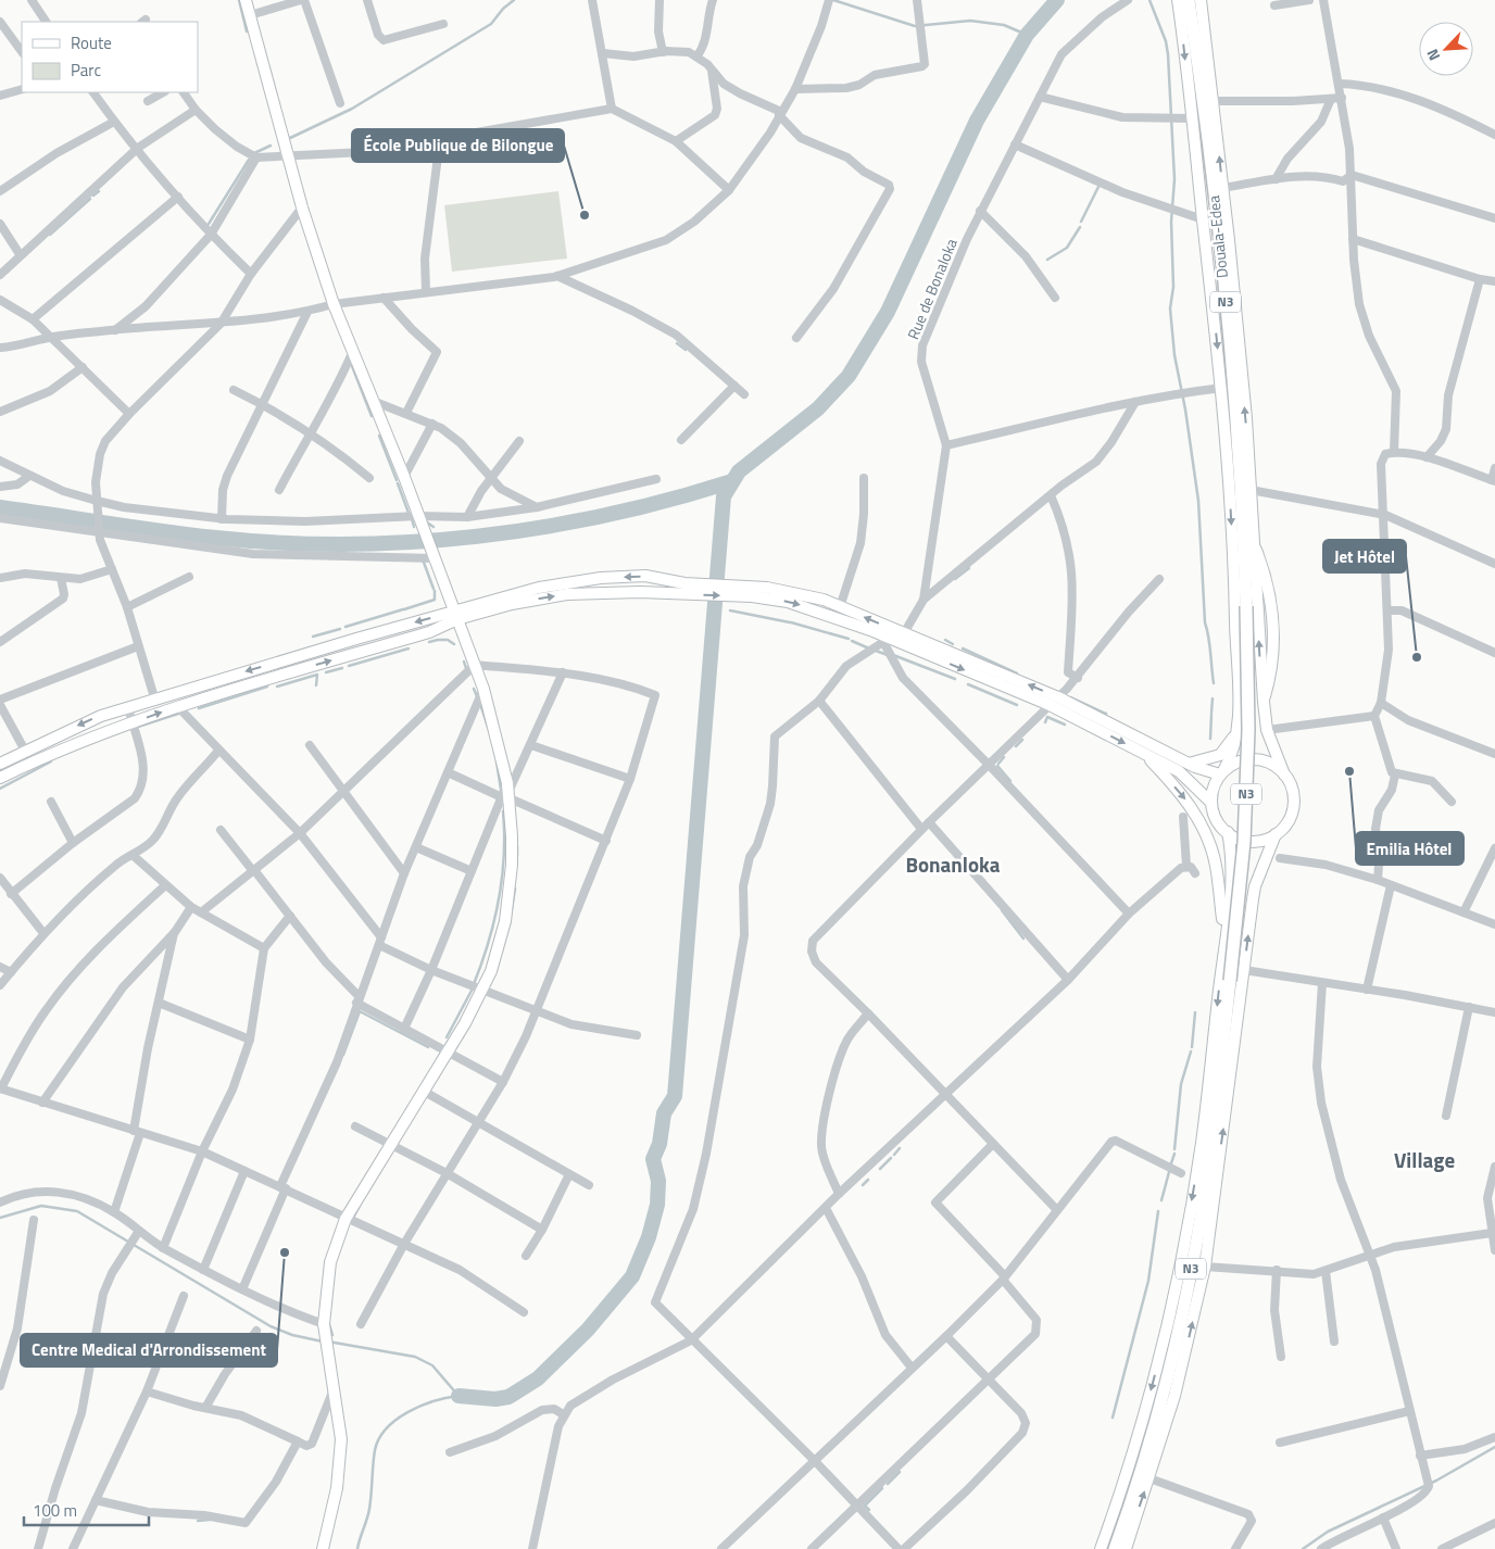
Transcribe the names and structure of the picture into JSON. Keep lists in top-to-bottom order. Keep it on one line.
{"streets":{"highway":["Douala-Edea","N3"],"street":["Rue de Bonaloka"]},"districts":["Bonanloka","Village"],"places":["École Publique de Bilongue","Jet Hôtel","Emilia Hôtel","Centre Medical d'Arrondissement"],"legend":["Route","Parc"],"scale_bar":"100 m","north":"bottom left"}
